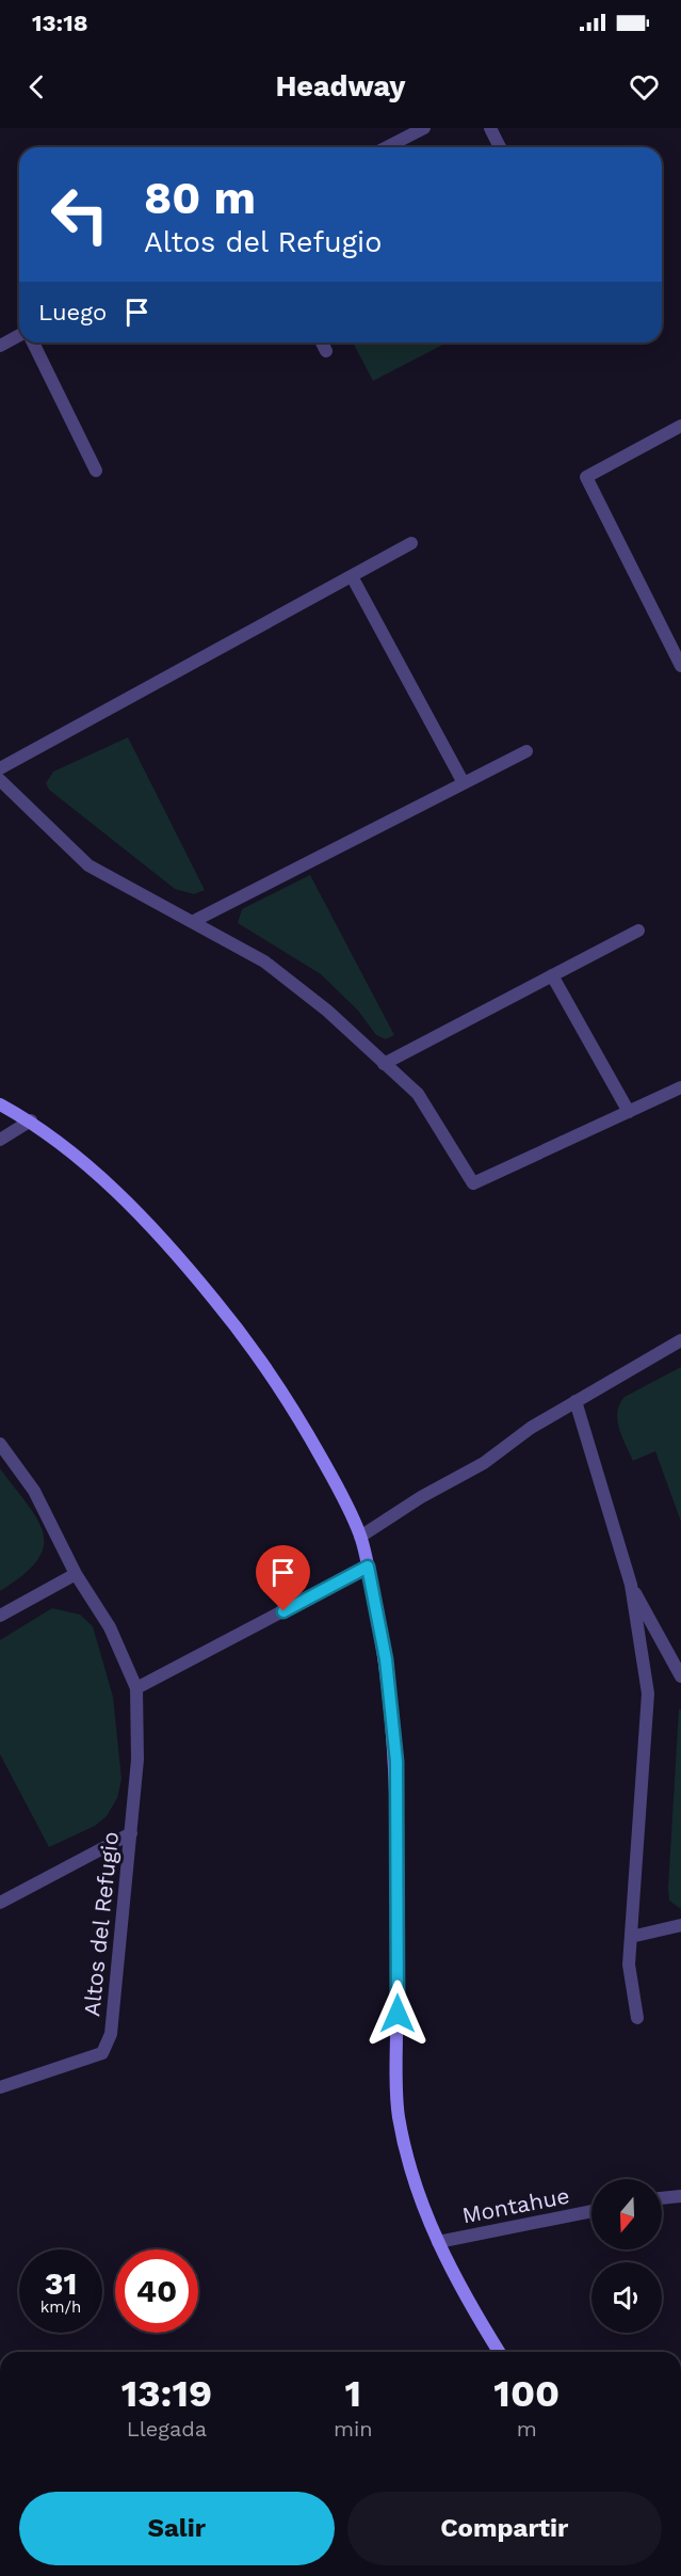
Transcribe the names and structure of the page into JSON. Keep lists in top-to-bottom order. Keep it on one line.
{"streets":{"street":["Altos del Refugio","Montahue"]},"north":"bottom","page":{"status":"13:18","header":"Headway","turn":["80 m","Altos del Refugio"],"then":"Luego","speed":"31 km/h","limit":"40","eta":["13:19","Llegada","1","min","100","m"],"buttons":["Salir","Compartir"]}}
